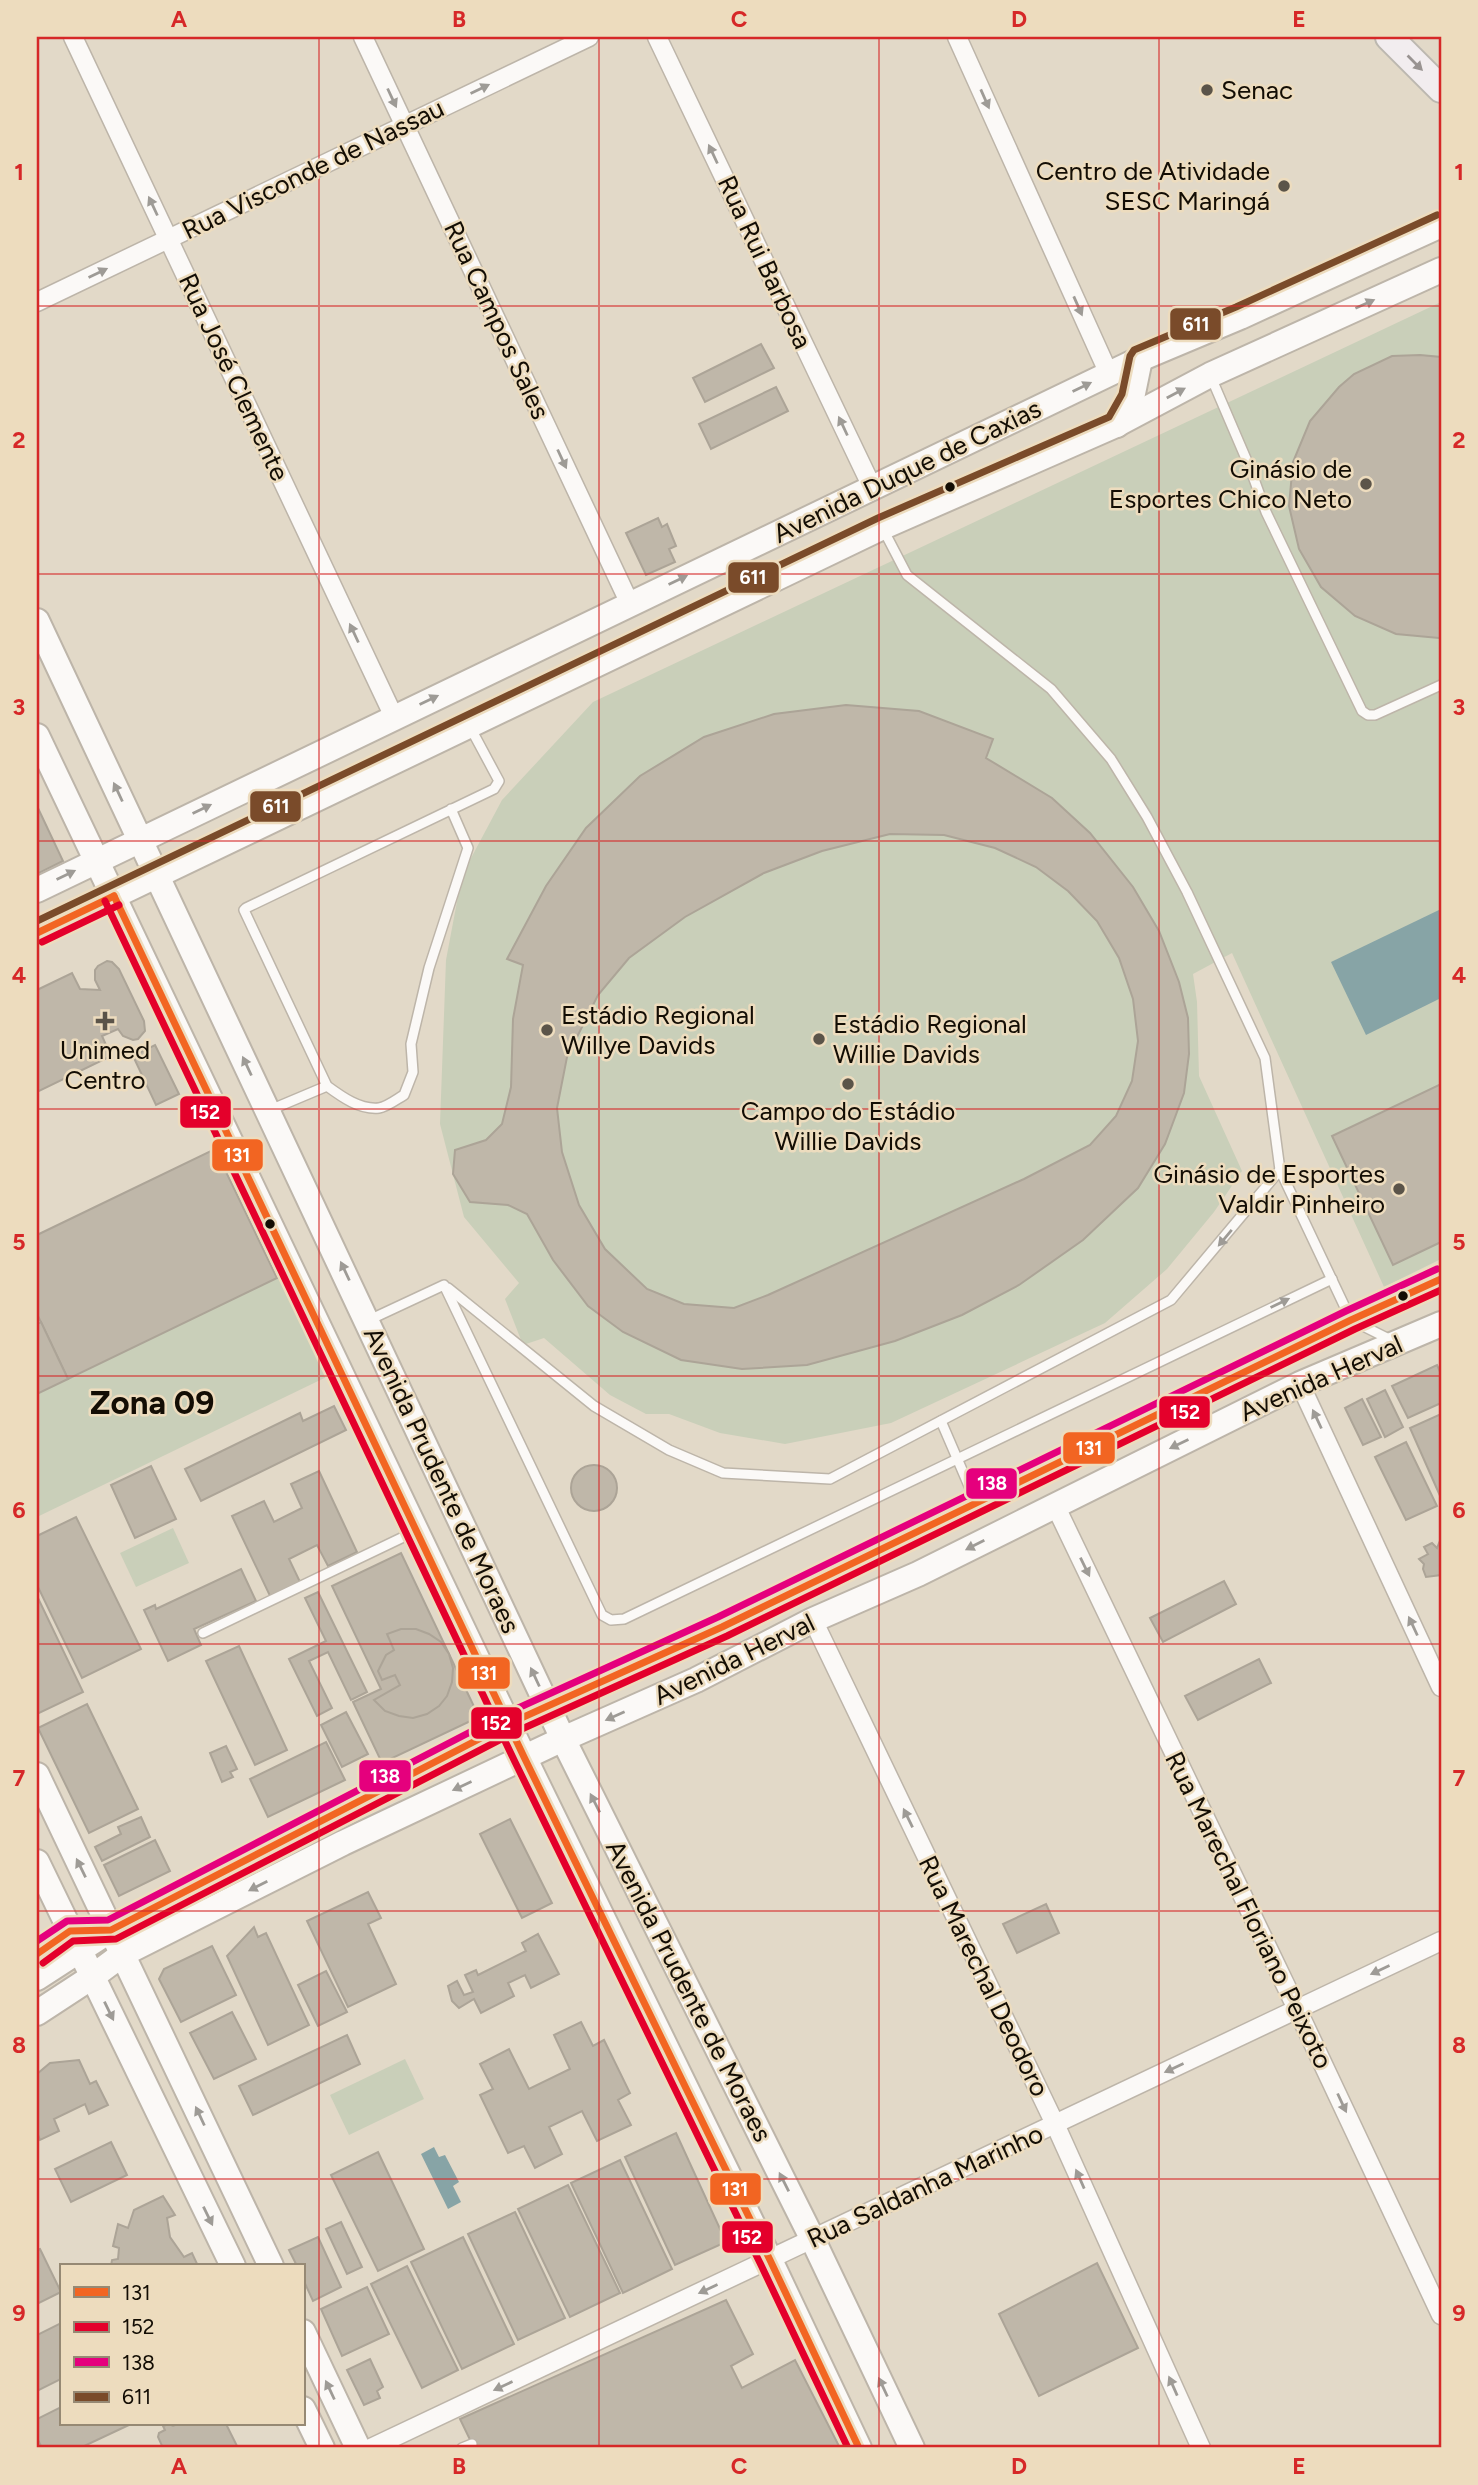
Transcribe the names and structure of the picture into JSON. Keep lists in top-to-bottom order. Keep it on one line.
{"streets":{"main road":["Avenida Duque de Caxias","Avenida Herval","Avenida Prudente de Moraes"],"street":["Rua Visconde de Nassau","Rua Rui Barbosa","Rua Campos Sales","Rua José Clemente","Rua Marechal Floriano Peixoto","Rua Marechal Deodoro","Rua Saldanha Marinho"]},"crossings":[["Rua Visconde de Nassau","Rua Campos Sales"],["Rua Visconde de Nassau","Rua José Clemente"],["Rua Rui Barbosa","Avenida Duque de Caxias"],["Rua Campos Sales","Avenida Duque de Caxias"],["Rua José Clemente","Avenida Duque de Caxias"],["Avenida Duque de Caxias","Avenida Prudente de Moraes"],["Avenida Herval","Avenida Prudente de Moraes"],["Avenida Herval","Rua Marechal Floriano Peixoto"],["Avenida Herval","Rua Marechal Deodoro"],["Avenida Prudente de Moraes","Rua Saldanha Marinho"],["Rua Marechal Floriano Peixoto","Rua Saldanha Marinho"],["Rua Marechal Deodoro","Rua Saldanha Marinho"]],"one_way":["Rua Visconde de Nassau","Rua Rui Barbosa","Rua Campos Sales","Rua José Clemente","Rua Marechal Floriano Peixoto","Rua Marechal Deodoro","Rua Saldanha Marinho"],"districts":["Zona 09"],"places":{"other":["Senac","Centro de Atividade SESC Maringá","Ginásio de Esportes Chico Neto","Estádio Regional Willye Davids","Estádio Regional Willie Davids","Campo do Estádio Willie Davids","Ginásio de Esportes Valdir Pinheiro"],"health":["Unimed Centro"]},"lines":["transit line 611","transit line 131","transit line 152","transit line 138"],"legend":["131","152","138","611"],"grid":{"columns":["A","B","C","D","E"],"rows":["1","2","3","4","5","6","7","8","9"]}}
